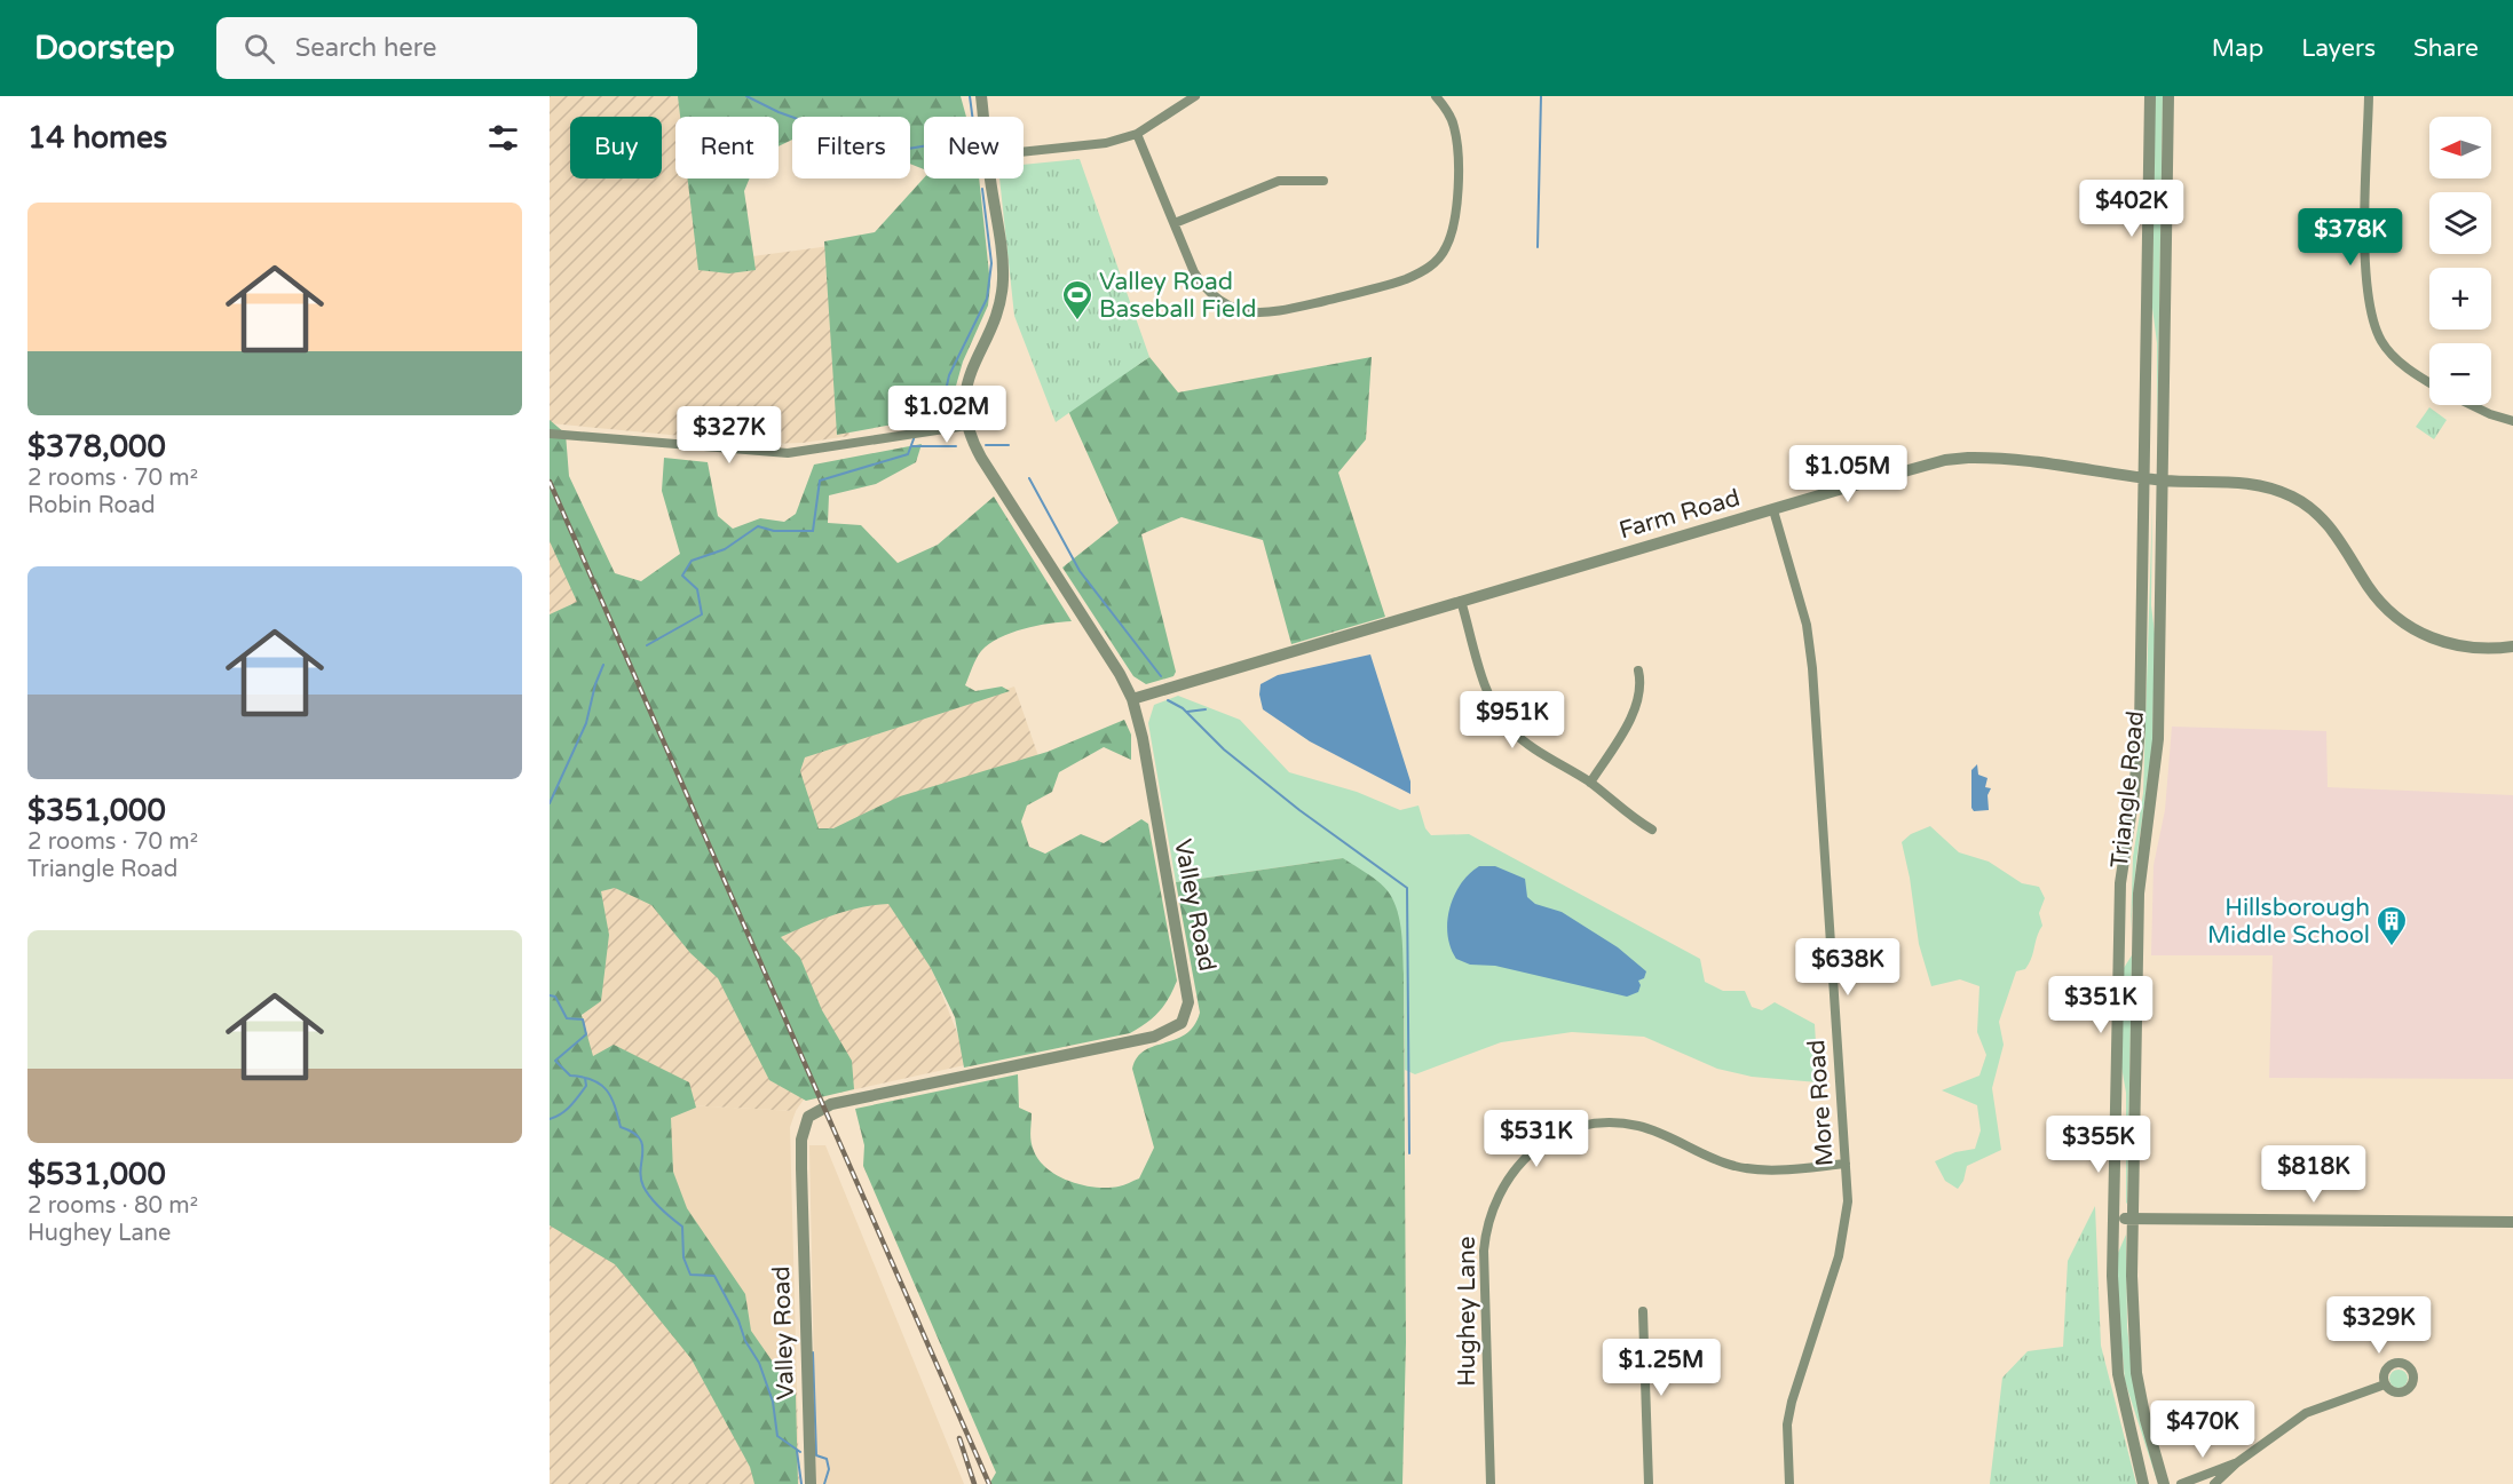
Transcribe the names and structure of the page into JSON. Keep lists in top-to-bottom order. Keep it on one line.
{"streets":{"street":["Farm Road","Triangle Road","Valley Road","More Road","Hughey Lane"]},"crossings":[["Farm Road","Triangle Road"],["Farm Road","Valley Road"],["Farm Road","More Road"],["More Road","Hughey Lane"]],"places":{"sports":["Valley Road Baseball Field"],"building":["Hillsborough Middle School"]},"north":"left","page":{"header":"Doorstep","search":"Search here","nav":["Map","Layers","Share"],"heading":"14 homes","map_buttons":["+","−"],"chip":["Buy","Rent","Filters","New"],"list":[{"name":"$378,000","note":"2 rooms · 70 m² · Robin Road"},{"name":"$351,000","note":"2 rooms · 70 m² · Triangle Road"},{"name":"$531,000","note":"2 rooms · 80 m² · Hughey Lane"}],"price":["$402K","$378K","$1.02M","$327K","$1.05M","$951K","$638K","$351K","$531K","$355K","$818K","$329K","$1.25M","$470K"]}}
